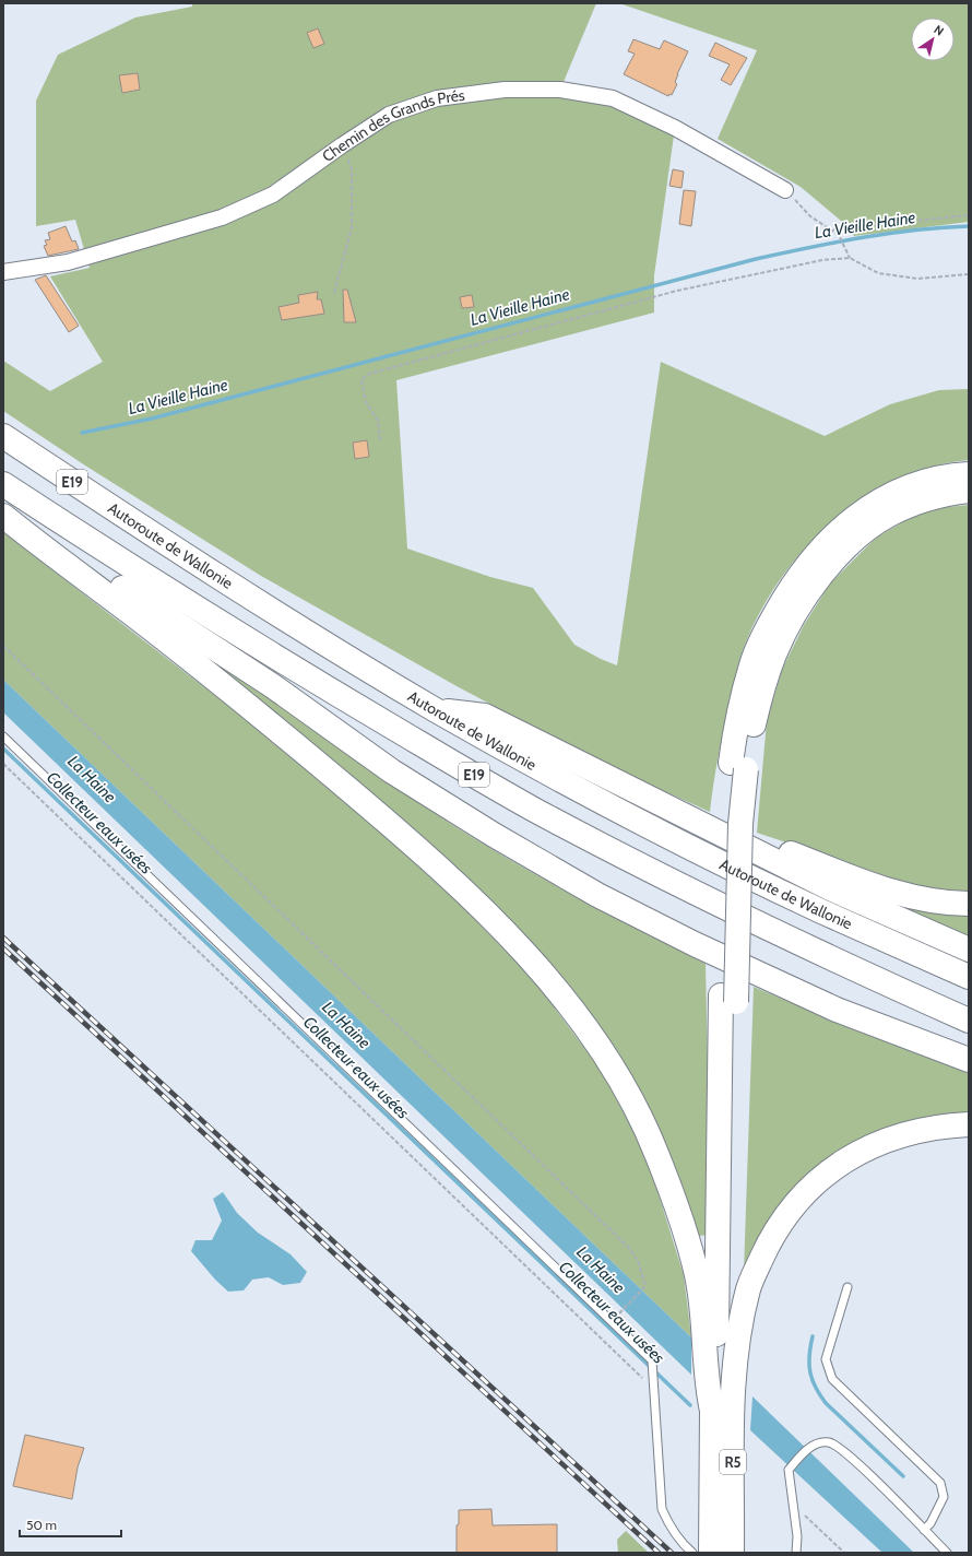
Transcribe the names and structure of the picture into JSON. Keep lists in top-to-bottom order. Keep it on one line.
{"streets":{"highway":["E19","Autoroute de Wallonie","R5"],"street":["Chemin des Grands Prés"]},"water":["La Vieille Haine","La Haine","Collecteur eaux usées"],"scale_bar":"50 m","north":"top right"}
